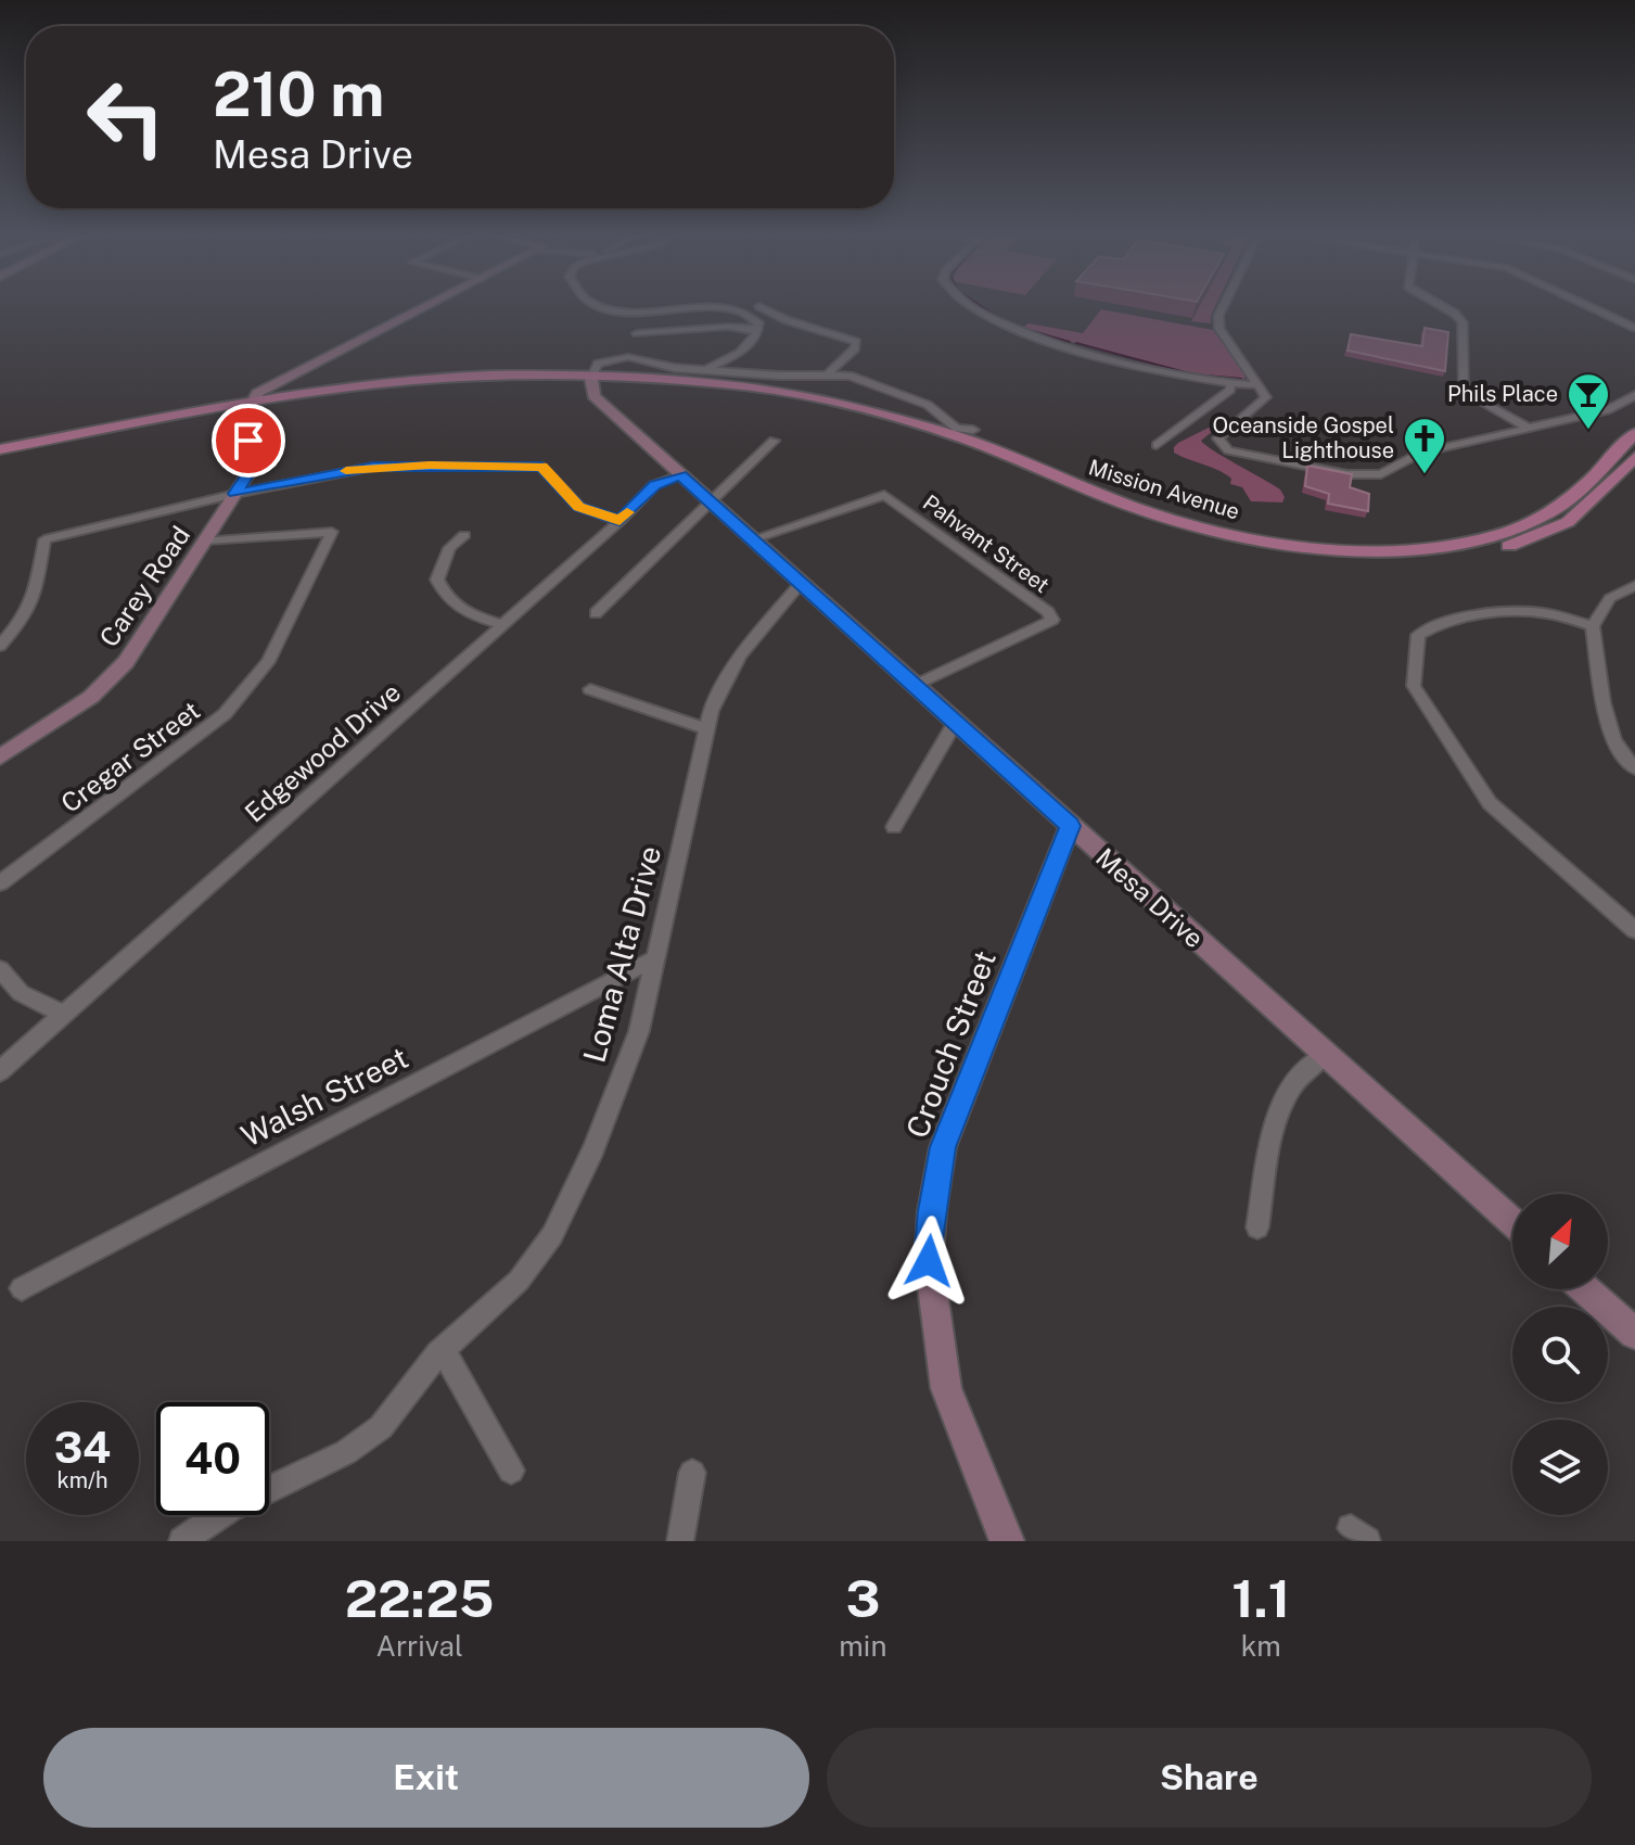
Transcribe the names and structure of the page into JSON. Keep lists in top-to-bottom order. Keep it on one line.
{"streets":{"main road":["Mission Avenue"],"street":["Pahvant Street","Carey Road","Edgewood Drive","Cregar Street","Mesa Drive","Loma Alta Drive","Crouch Street","Walsh Street"]},"crossings":[["Mission Avenue","Carey Road"],["Mission Avenue","Mesa Drive"],["Pahvant Street","Mesa Drive"],["Carey Road","Cregar Street"],["Edgewood Drive","Mesa Drive"],["Mesa Drive","Loma Alta Drive"],["Mesa Drive","Crouch Street"],["Loma Alta Drive","Walsh Street"]],"places":{"bar":["Phils Place"],"church":["Oceanside Gospel Lighthouse"]},"north":"top right","page":{"turn":["210 m","Mesa Drive"],"speed":"34 km/h","limit":"40","eta":["22:25","Arrival","3","min","1.1","km"],"buttons":["Exit","Share"]}}
